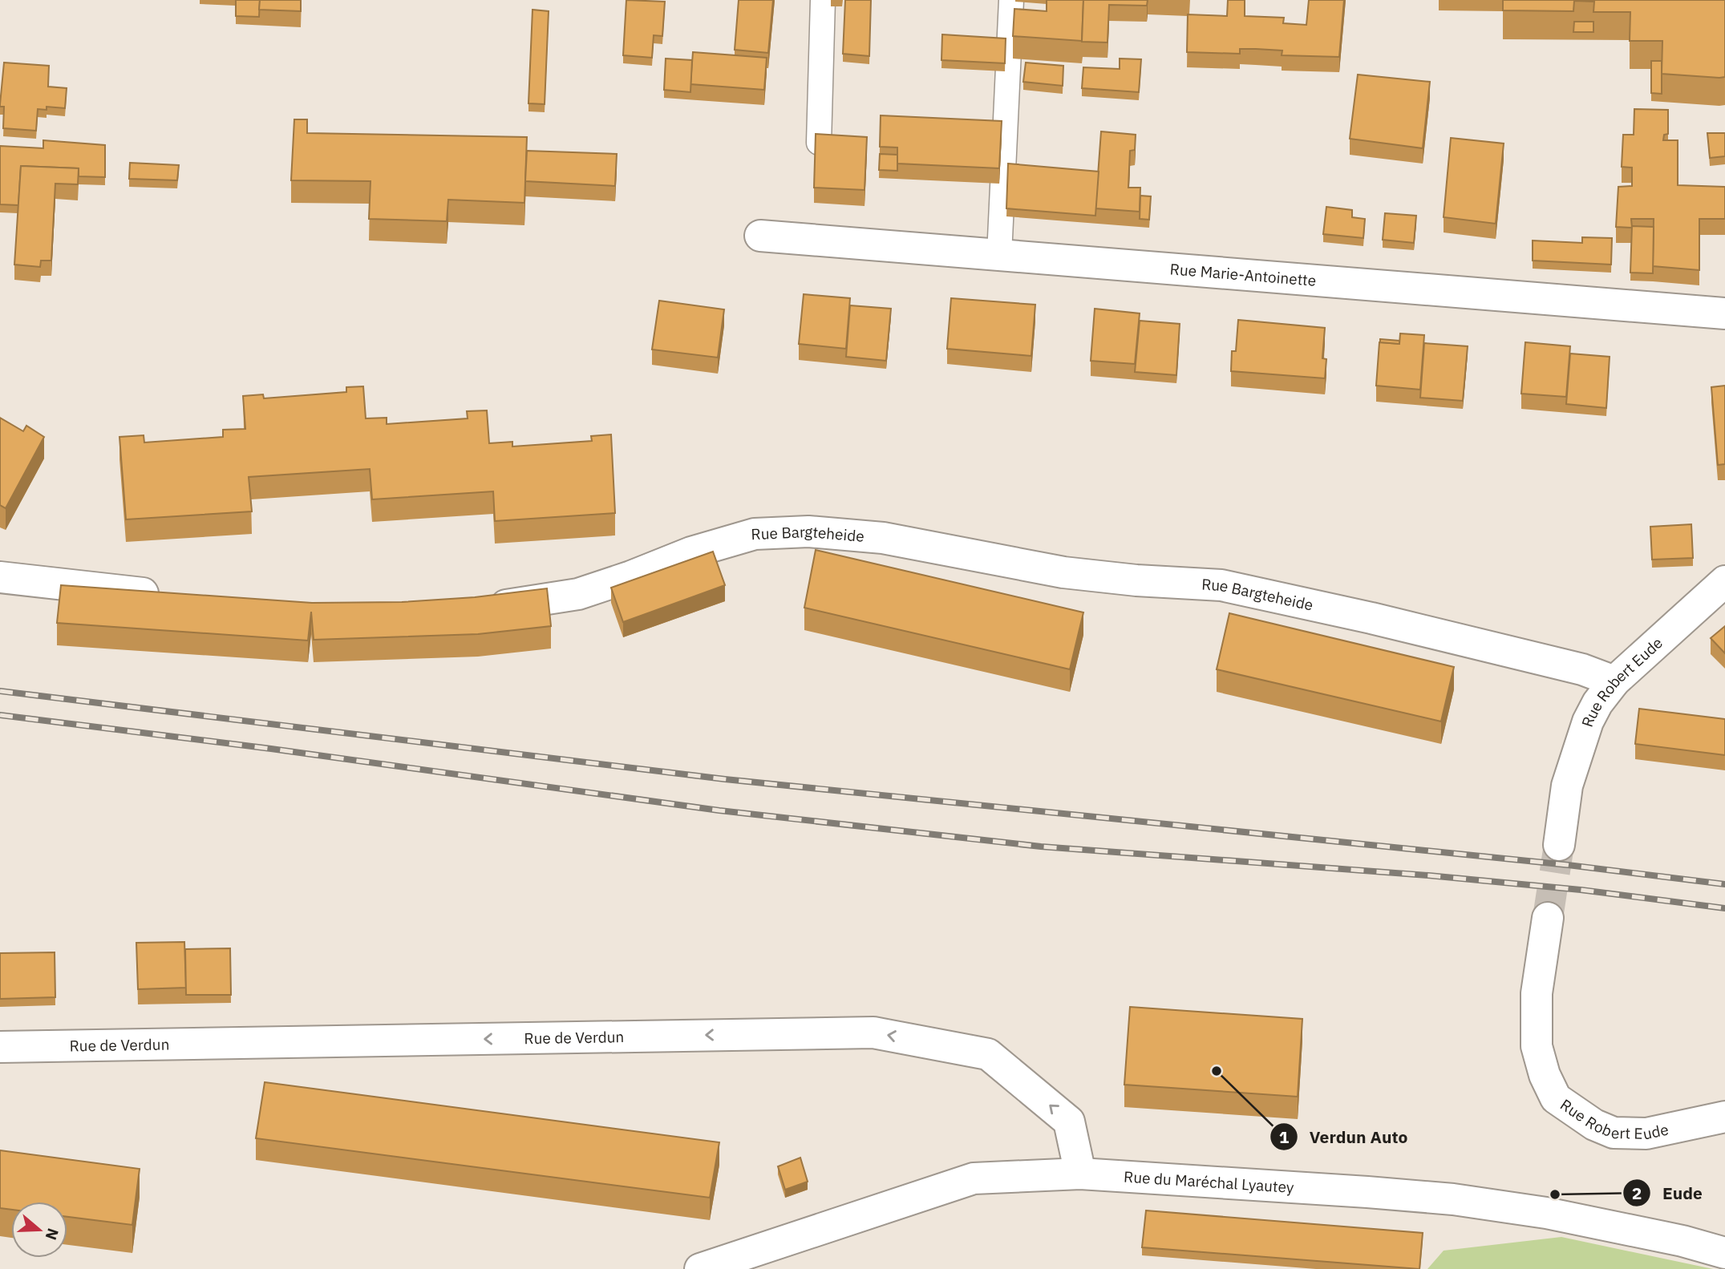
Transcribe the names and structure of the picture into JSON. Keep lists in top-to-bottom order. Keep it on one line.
{"streets":{"street":["Rue Marie-Antoinette","Rue Bargteheide","Rue Robert Eude","Rue de Verdun","Rue du Maréchal Lyautey"]},"crossings":[["Rue Bargteheide","Rue Robert Eude"],["Rue de Verdun","Rue du Maréchal Lyautey"]],"one_way":["Rue de Verdun"],"places":["Verdun Auto","Eude"],"north":"right"}
